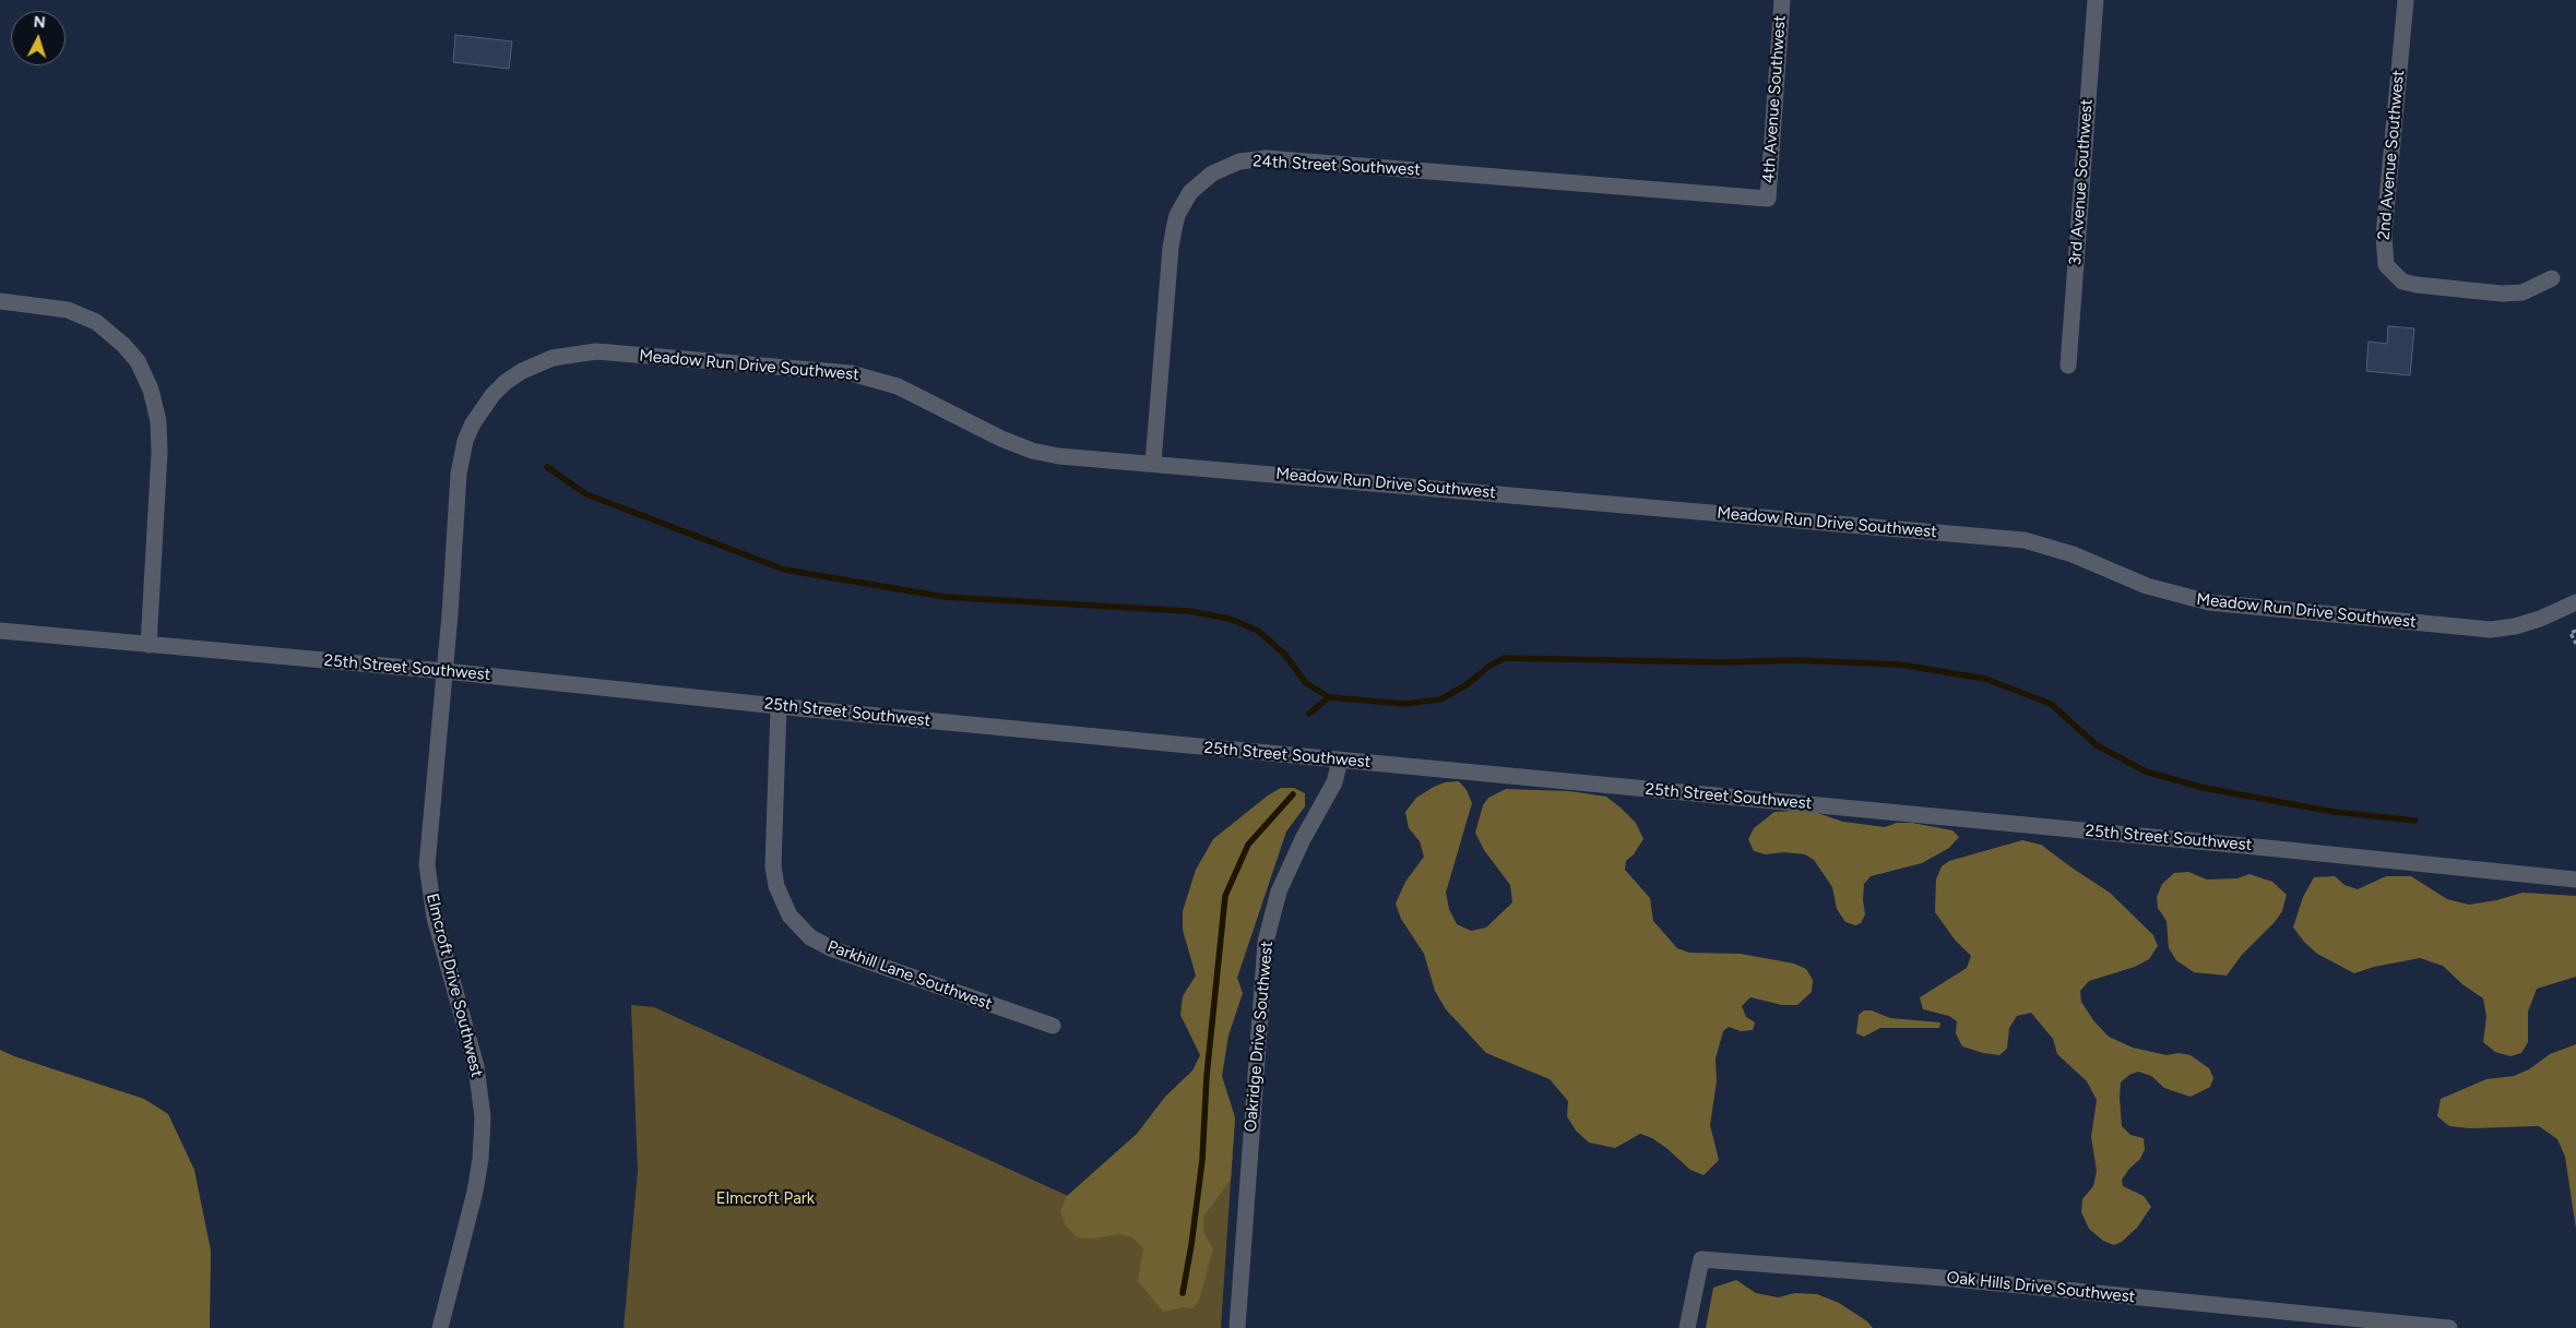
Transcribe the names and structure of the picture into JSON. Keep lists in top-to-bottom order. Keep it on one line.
{"streets":{"street":["4th Avenue Southwest","2nd Avenue Southwest","24th Street Southwest","3rd Avenue Southwest","Meadow Run Drive Southwest","25th Street Southwest","Parkhill Lane Southwest","Elmcroft Drive Southwest","Oakridge Drive Southwest","Oak Hills Drive Southwest"]},"crossings":[["4th Avenue Southwest","24th Street Southwest"],["24th Street Southwest","Meadow Run Drive Southwest"],["Meadow Run Drive Southwest","25th Street Southwest"],["Meadow Run Drive Southwest","Elmcroft Drive Southwest"],["25th Street Southwest","Parkhill Lane Southwest"],["25th Street Southwest","Elmcroft Drive Southwest"],["25th Street Southwest","Oakridge Drive Southwest"]],"parks":["Elmcroft Park"],"north":"top"}
